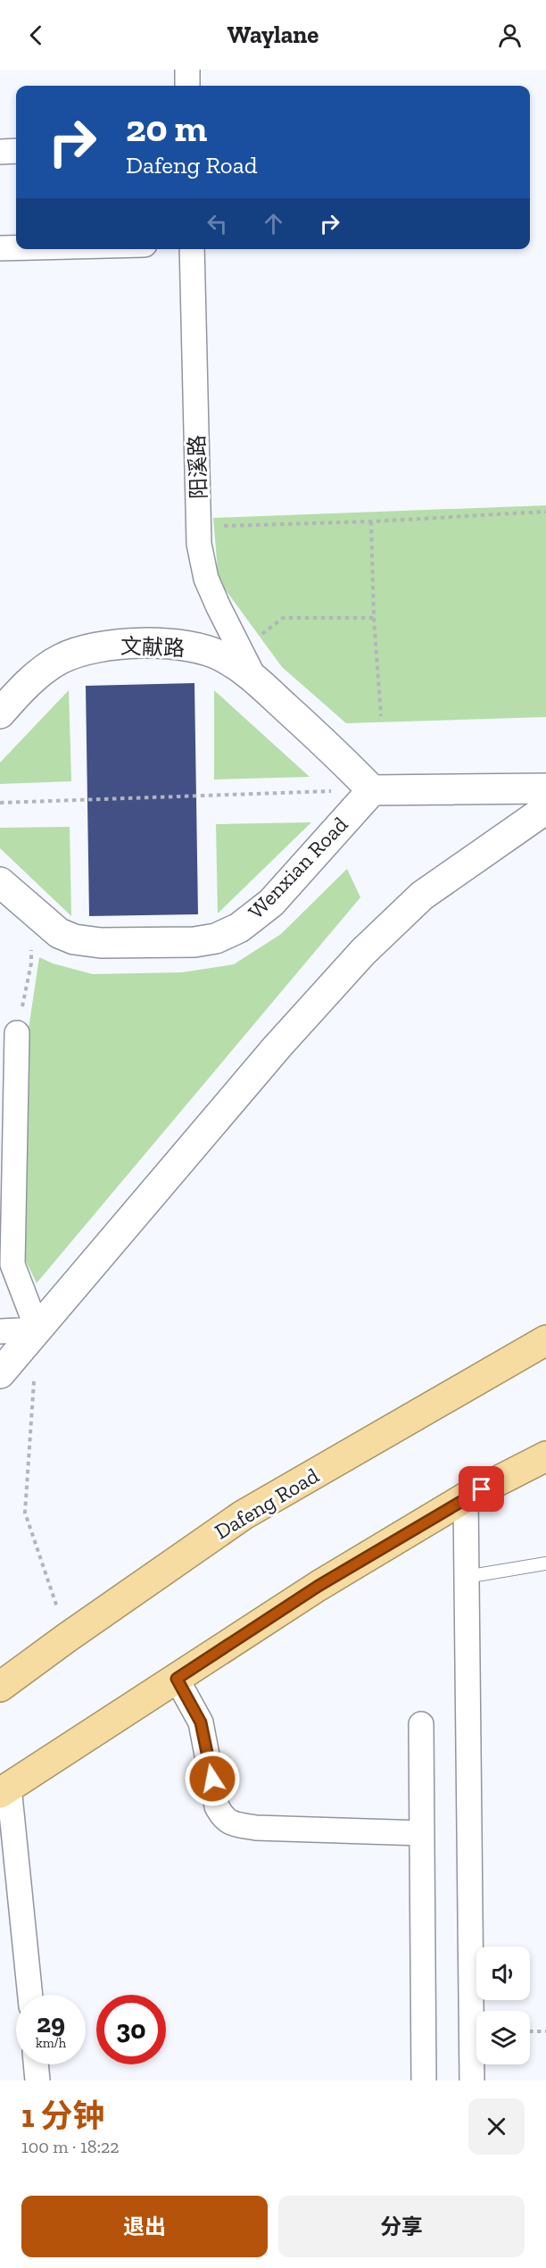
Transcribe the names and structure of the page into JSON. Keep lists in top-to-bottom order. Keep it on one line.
{"streets":{"highway":["Dafeng Road"],"street":["阳溪路","文献路","Wenxian Road"]},"crossings":[["阳溪路","文献路"],["文献路","Wenxian Road"]],"page":{"header":"Waylane","turn":["20 m","Dafeng Road"],"speed":"29 km/h","limit":"30","heading":["1 分钟","100 m · 18:22"],"buttons":["退出","分享"]}}
